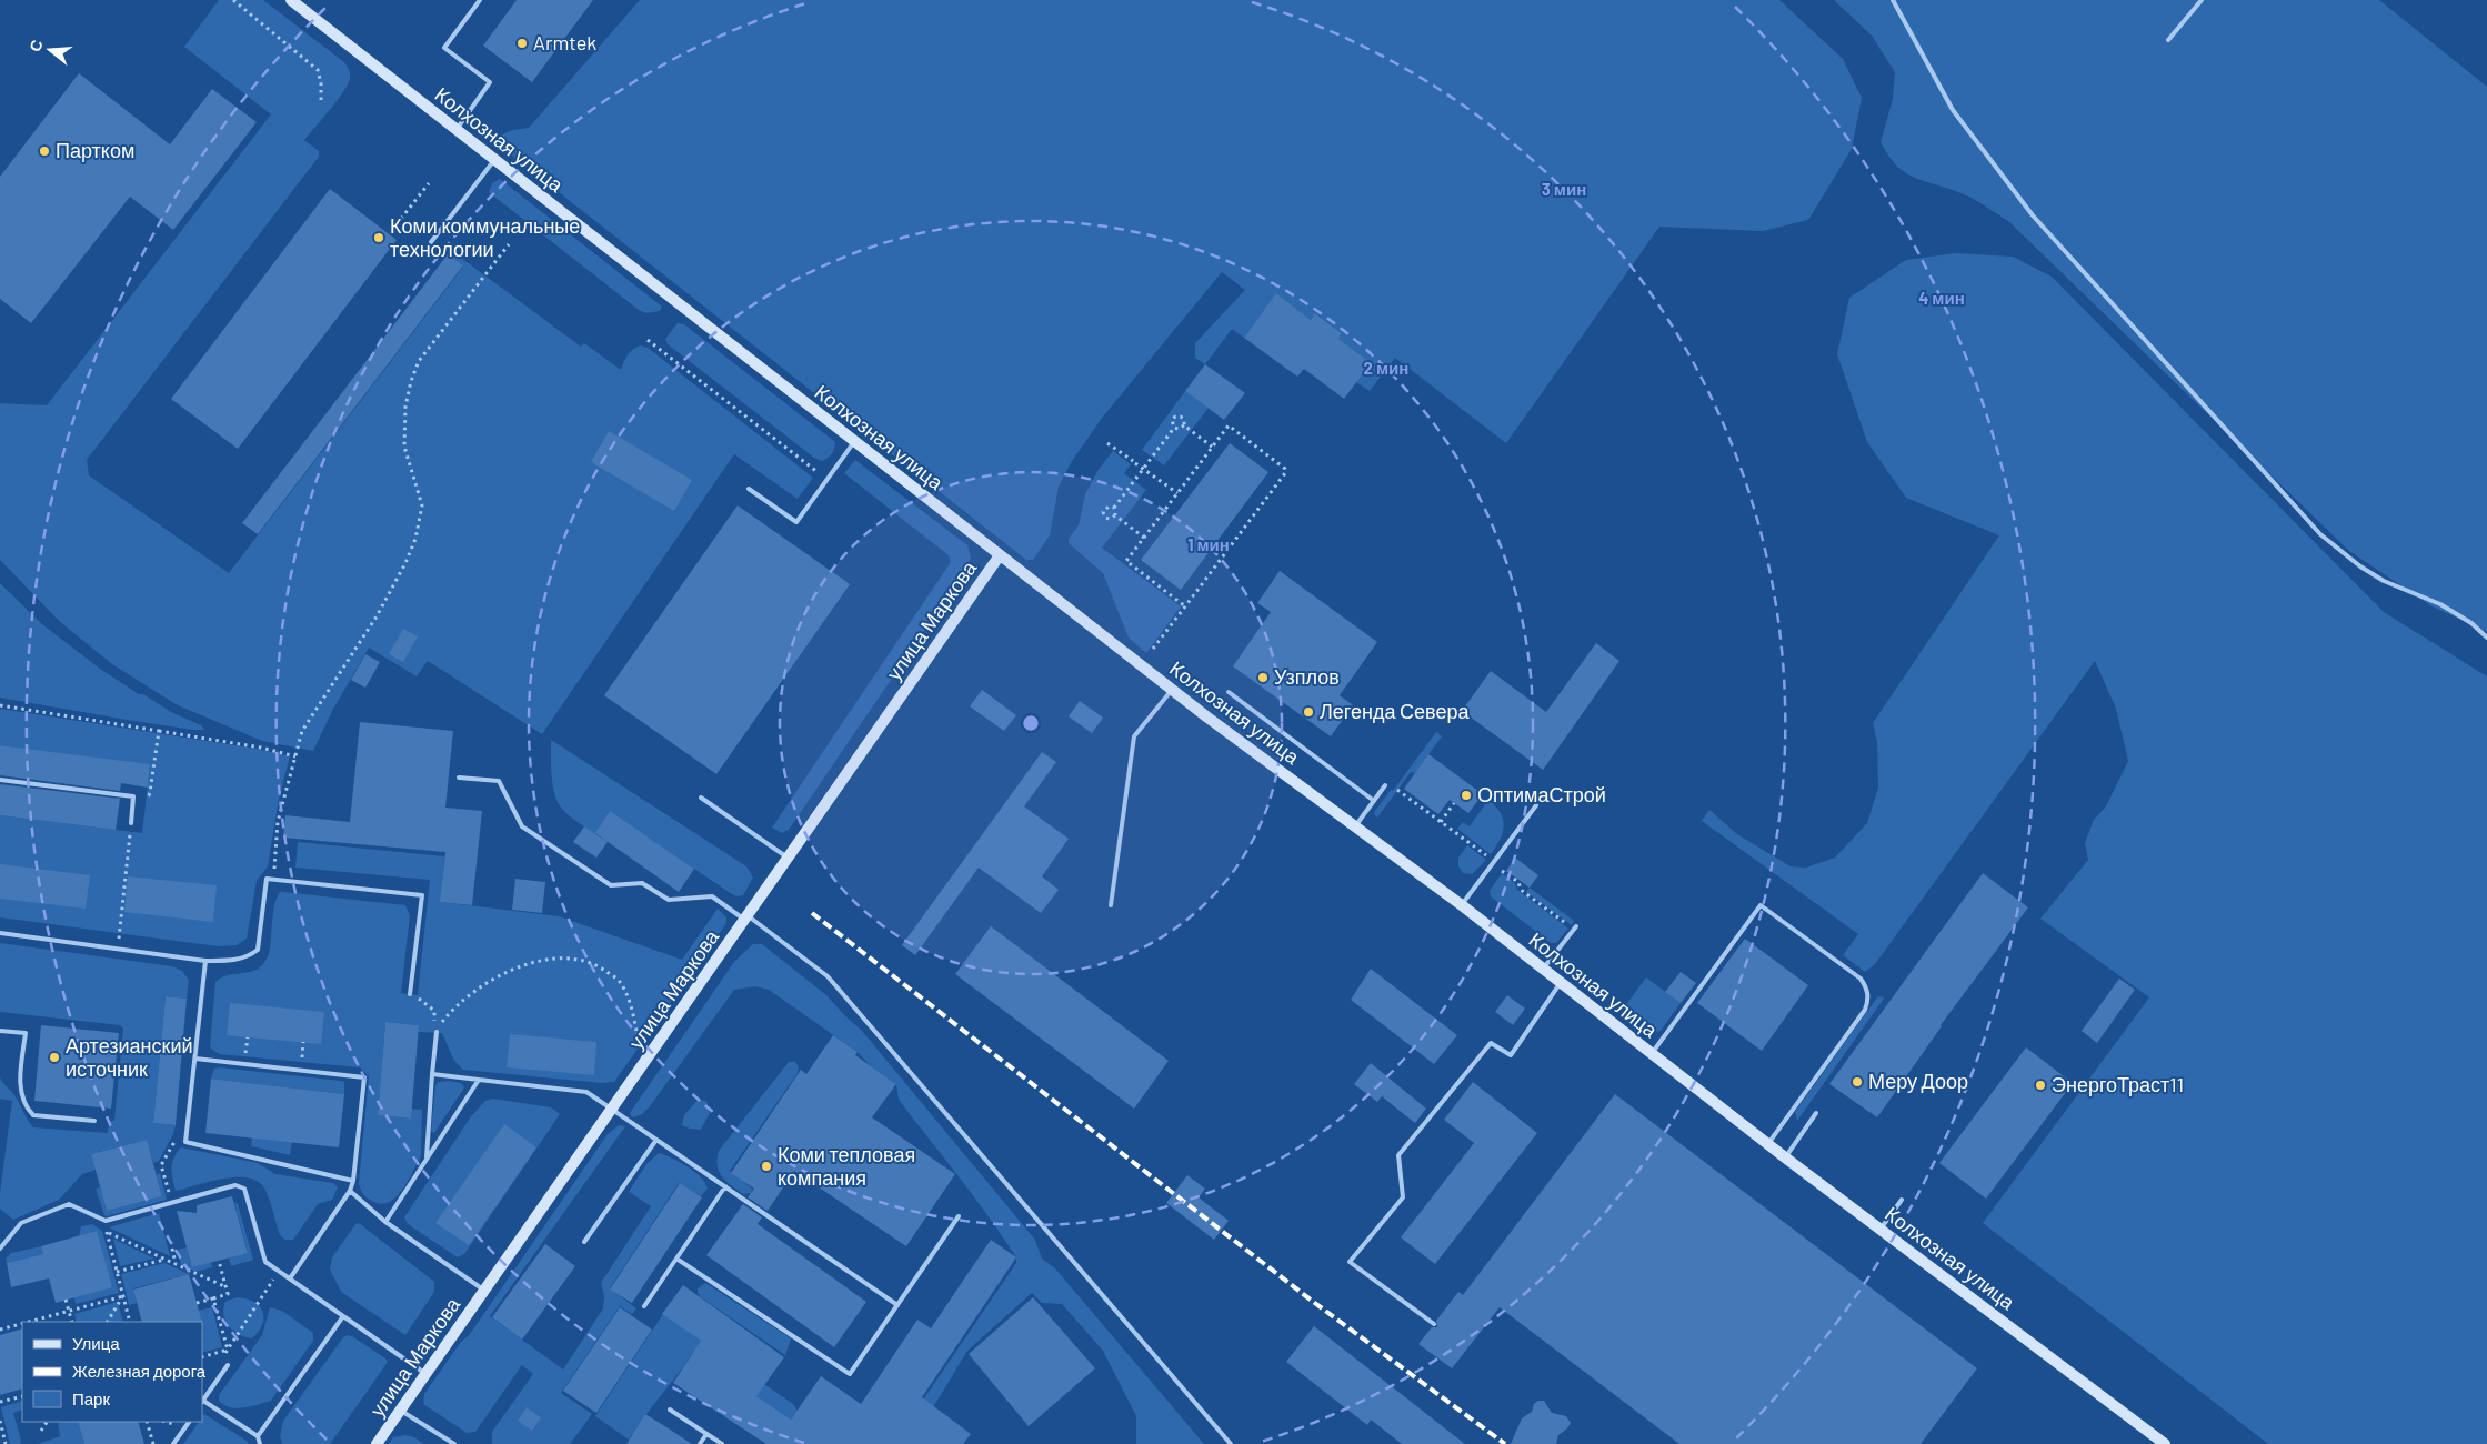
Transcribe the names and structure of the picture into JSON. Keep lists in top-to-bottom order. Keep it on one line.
{"streets":{"street":["Колхозная улица","улица Маркова"]},"crossings":[["Колхозная улица","улица Маркова"]],"places":["Armtek","Партком","Коми коммунальные технологии","Узплов","Легенда Севера","ОптимаСтрой","Артезианский источник","Меру Доор","ЭнергоТраст11","Коми тепловая компания"],"legend":["Улица","Железная дорога","Парк"],"north":"left","rings":["3 мин","4 мин","2 мин","1 мин"]}
